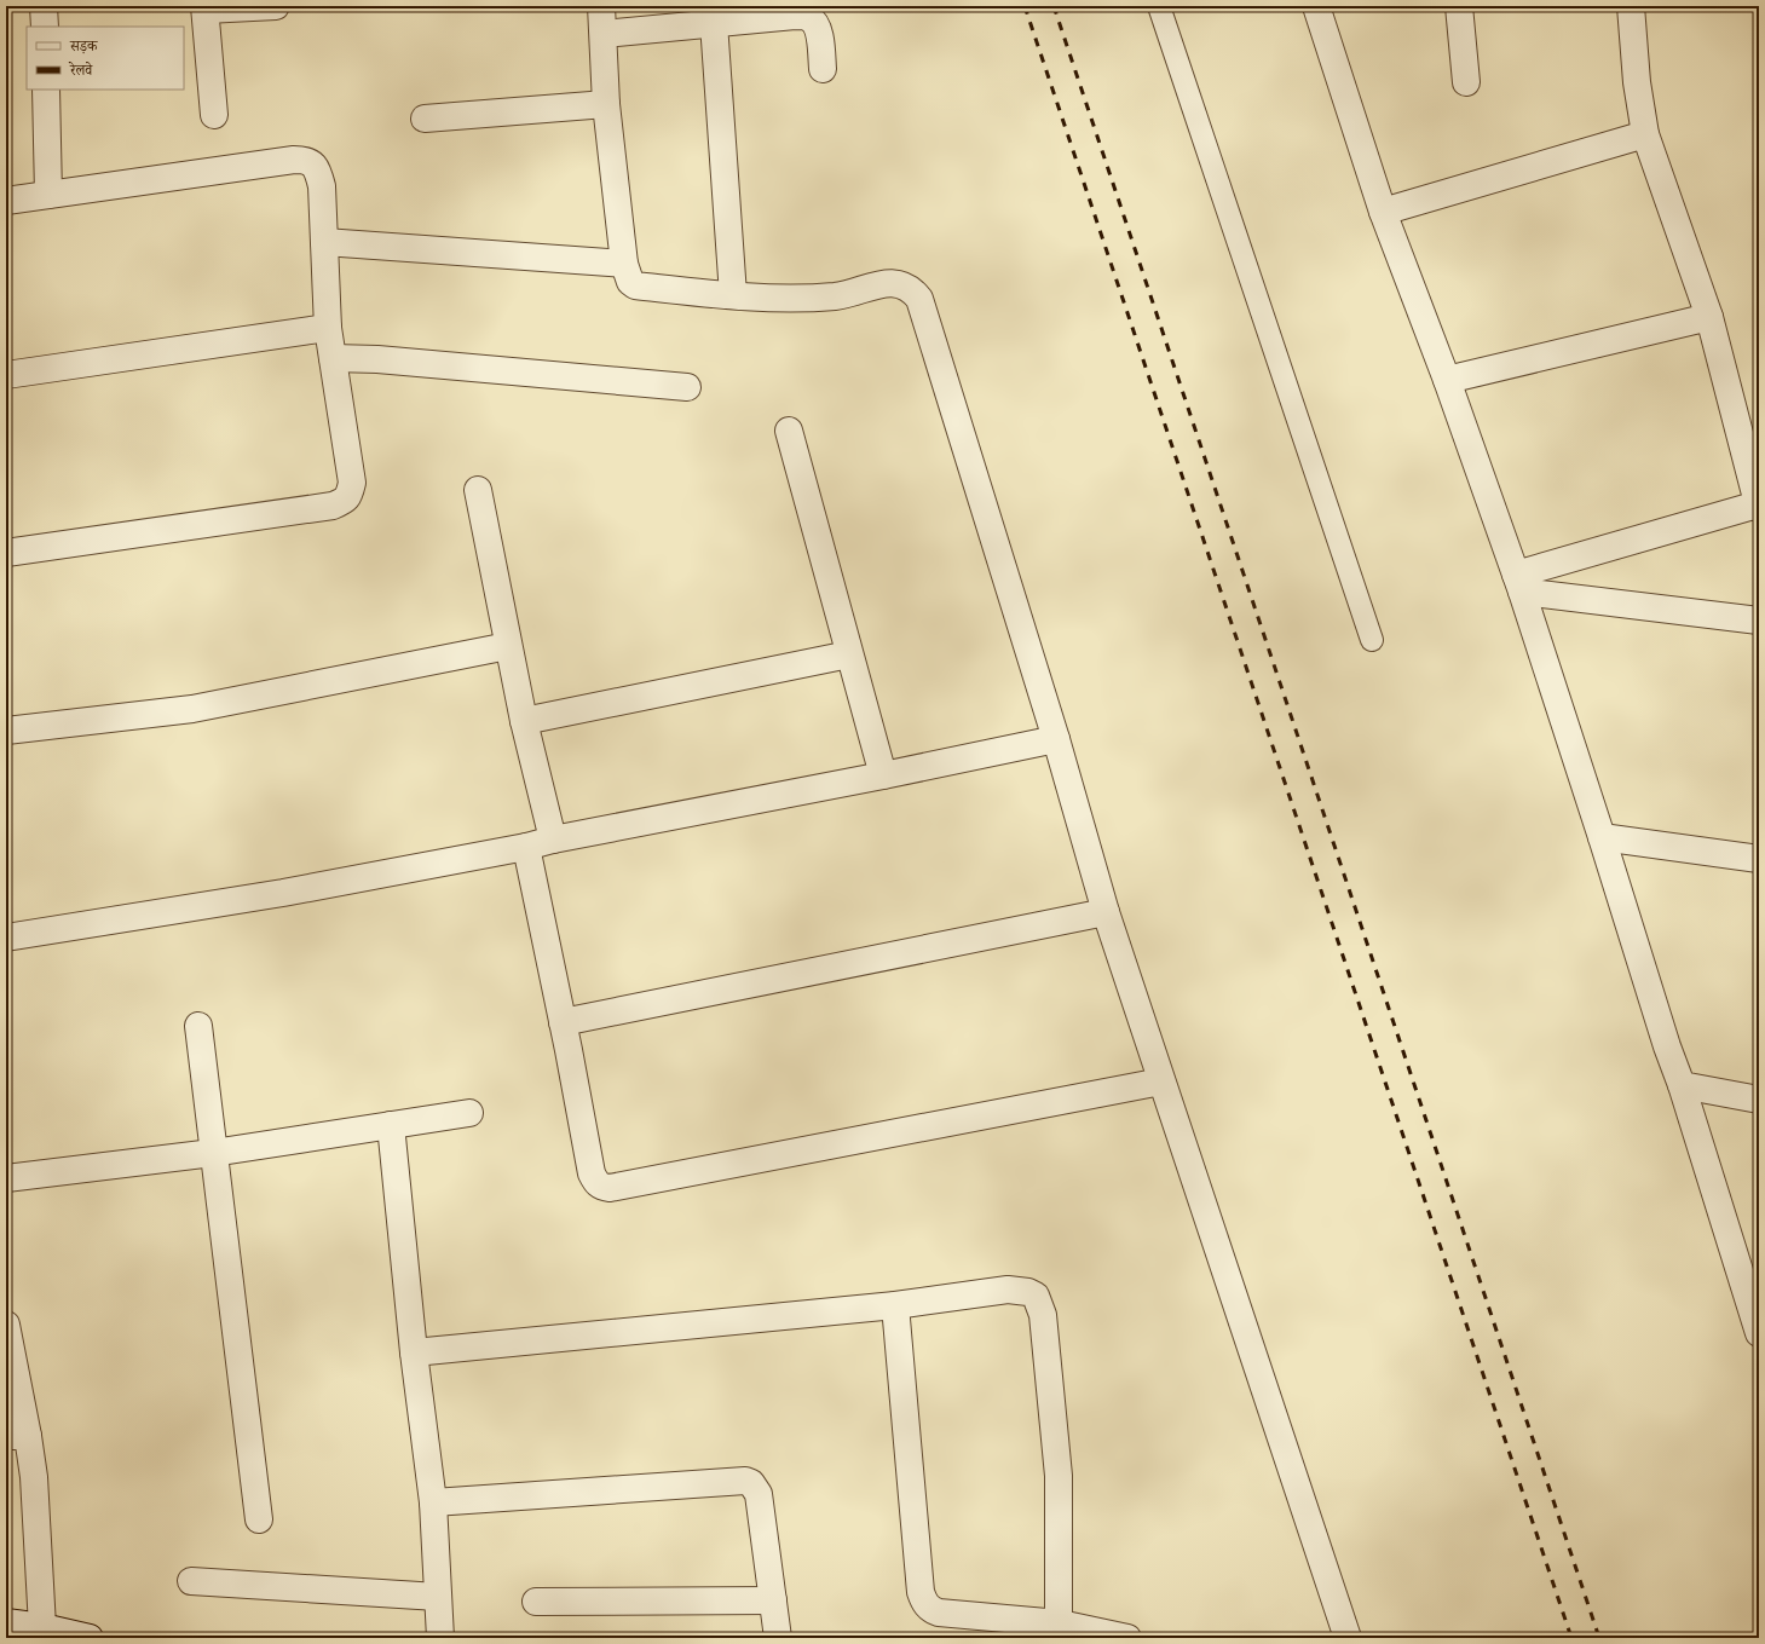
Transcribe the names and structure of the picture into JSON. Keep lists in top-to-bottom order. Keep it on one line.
{"legend":["सड़क","रेलवे"]}
